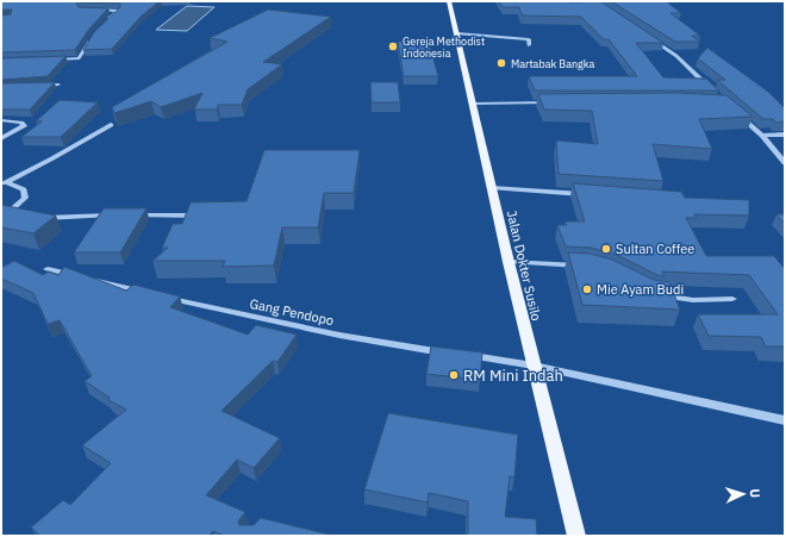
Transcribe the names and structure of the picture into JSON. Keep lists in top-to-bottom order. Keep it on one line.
{"streets":{"main road":["Jalan Dokter Susilo"],"street":["Gang Pendopo"]},"crossings":[["Jalan Dokter Susilo","Gang Pendopo"]],"places":["Gereja Methodist Indonesia","Martabak Bangka","Sultan Coffee","Mie Ayam Budi","RM Mini Indah"],"north":"right"}
